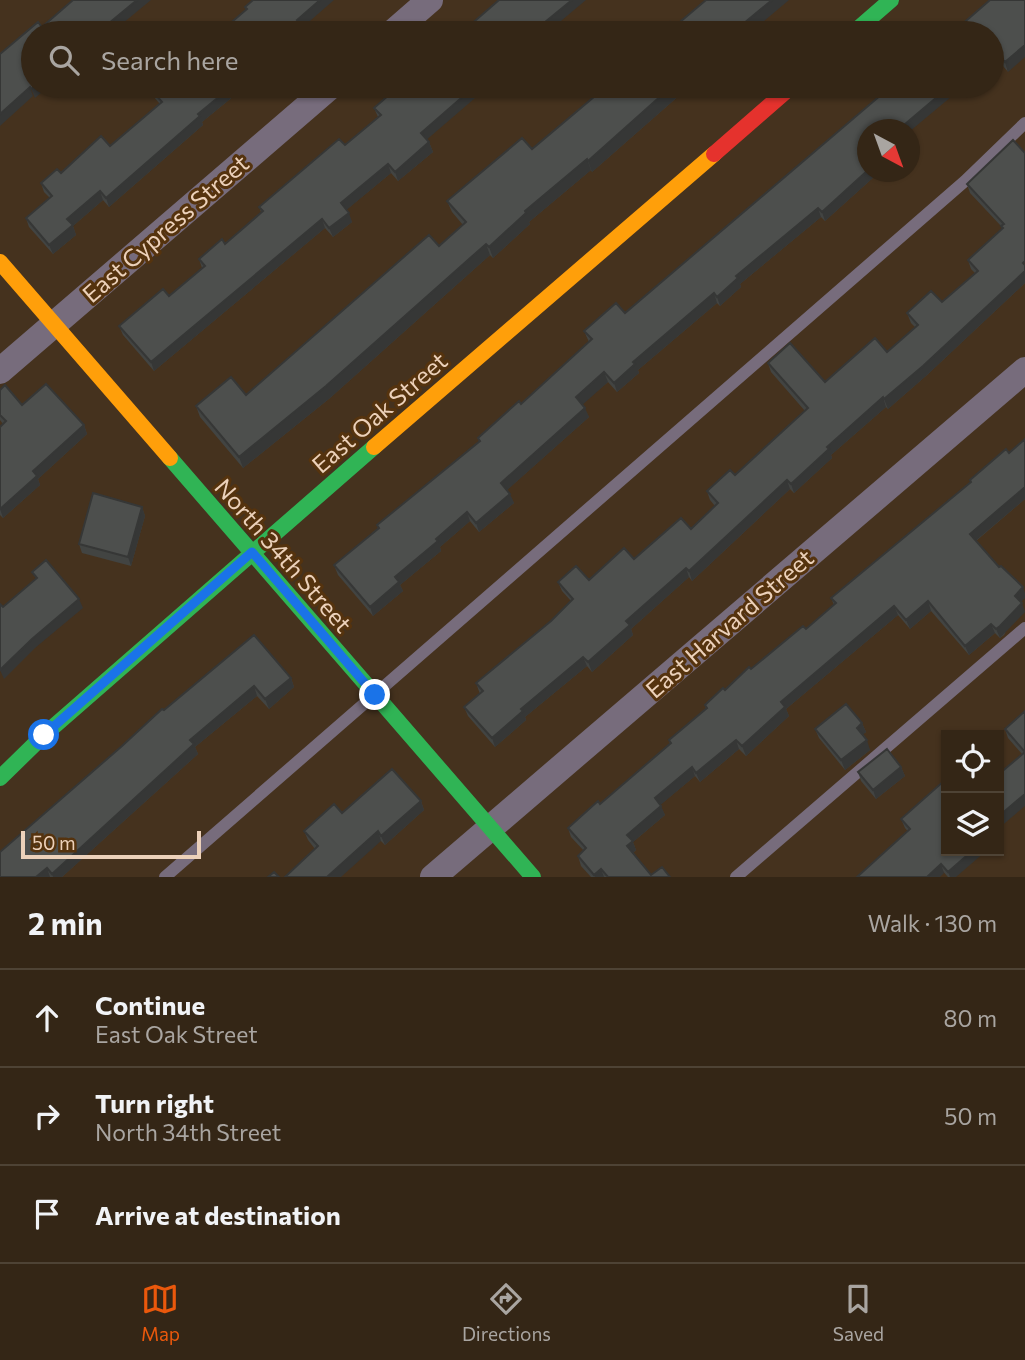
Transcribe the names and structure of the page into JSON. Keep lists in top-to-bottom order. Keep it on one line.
{"streets":{"street":["East Cypress Street","East Oak Street","North 34th Street","East Harvard Street"]},"crossings":[["East Cypress Street","North 34th Street"],["East Oak Street","North 34th Street"],["North 34th Street","East Harvard Street"]],"scale_bar":"50 m","north":"bottom right","page":{"search":"Search here","scale":"50 m","heading":["2 min","Walk · 130 m"],"list":[["Continue","East Oak Street","80 m"],["Turn right","North 34th Street","50 m"],"Arrive at destination"],"nav":["Map","Directions","Saved"]}}
